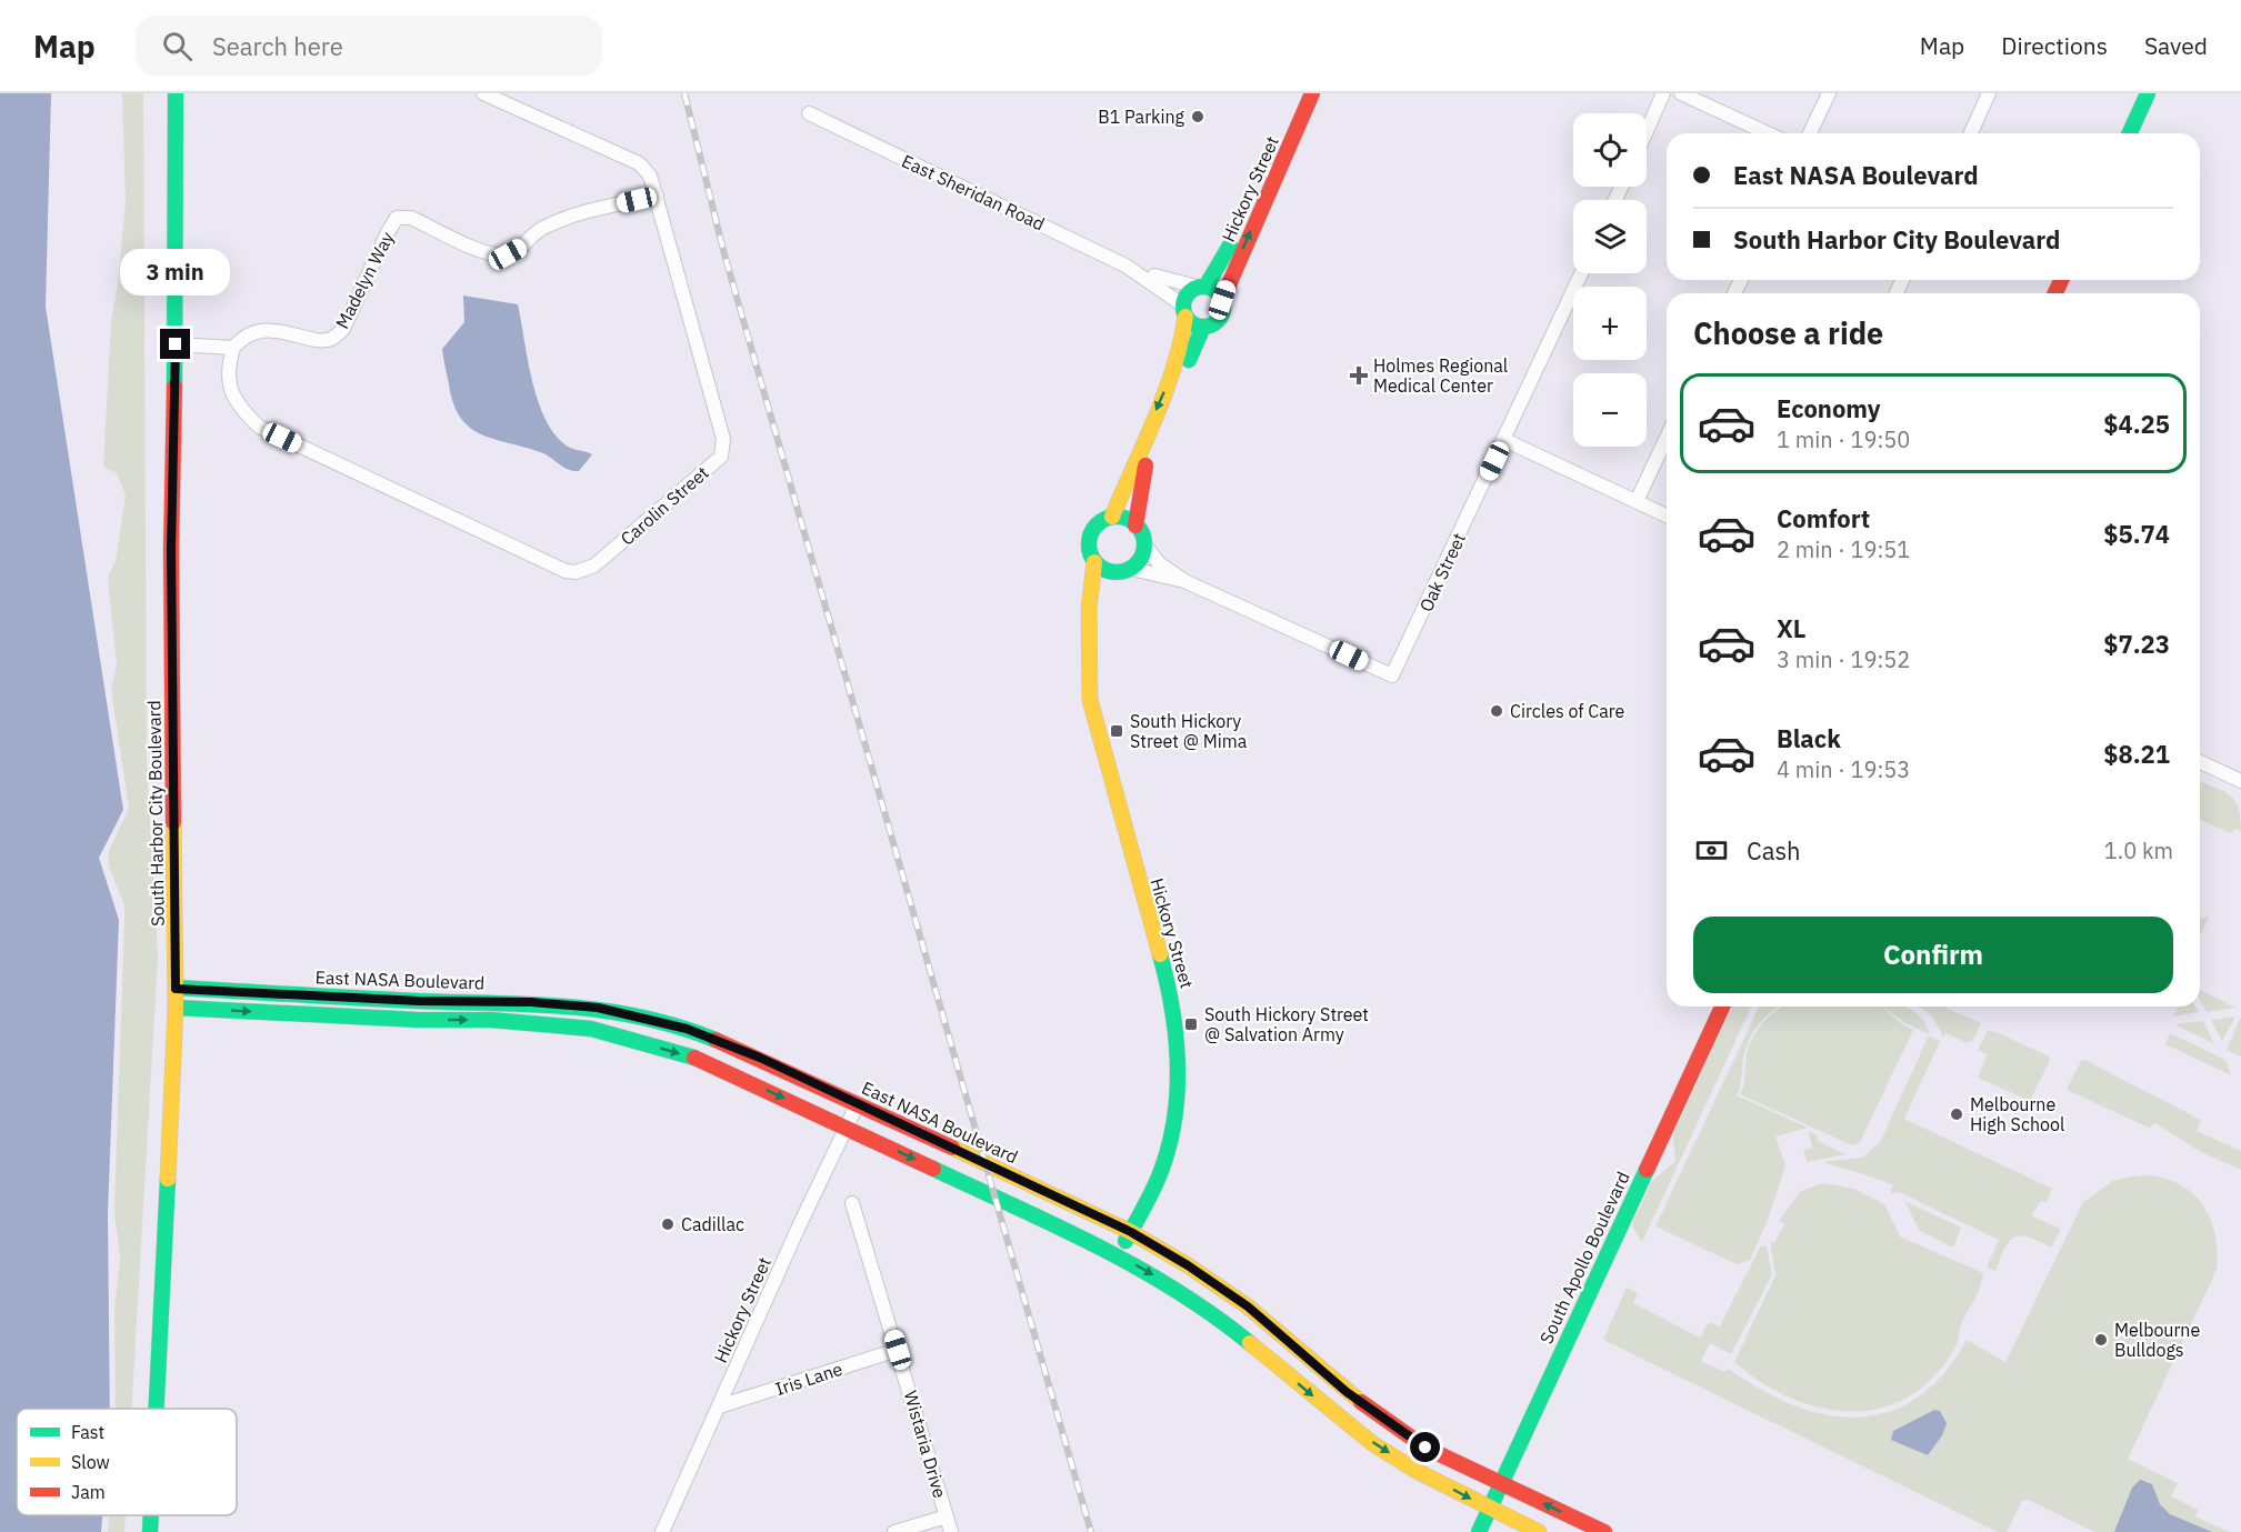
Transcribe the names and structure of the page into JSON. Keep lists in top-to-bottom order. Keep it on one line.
{"streets":{"main road":["Hickory Street","South Harbor City Boulevard","East NASA Boulevard","South Apollo Boulevard"],"street":["East Sheridan Road","Madelyn Way","Carolin Street","Oak Street","Iris Lane","Wistaria Drive"]},"crossings":[["Hickory Street","East Sheridan Road"],["Hickory Street","Oak Street"],["Hickory Street","East NASA Boulevard"],["Hickory Street","Iris Lane"],["Madelyn Way","Carolin Street"],["South Harbor City Boulevard","East NASA Boulevard"],["East NASA Boulevard","South Apollo Boulevard"],["Iris Lane","Wistaria Drive"]],"places":{"other":["B1 Parking","Circles of Care","Melbourne High School","Cadillac","Melbourne Bulldogs"],"health":["Holmes Regional Medical Center"],"transit":["South Hickory Street @ Mima","South Hickory Street @ Salvation Army"]},"legend":["Fast","Slow","Jam"],"page":{"header":"Map","search":"Search here","nav":["Map","Directions","Saved"],"map_buttons":["+","−"],"banner":["East NASA Boulevard","South Harbor City Boulevard"],"bubble":"3 min","heading":"Choose a ride","list":[{"name":"Economy","note":"1 min · 19:50","value":"$4.25"},{"name":"Comfort","note":"2 min · 19:51","value":"$5.74"},{"name":"XL","note":"3 min · 19:52","value":"$7.23"},{"name":"Black","note":"4 min · 19:53","value":"$8.21"}],"pay":["Cash","1.0 km"],"buttons":"Confirm"}}
